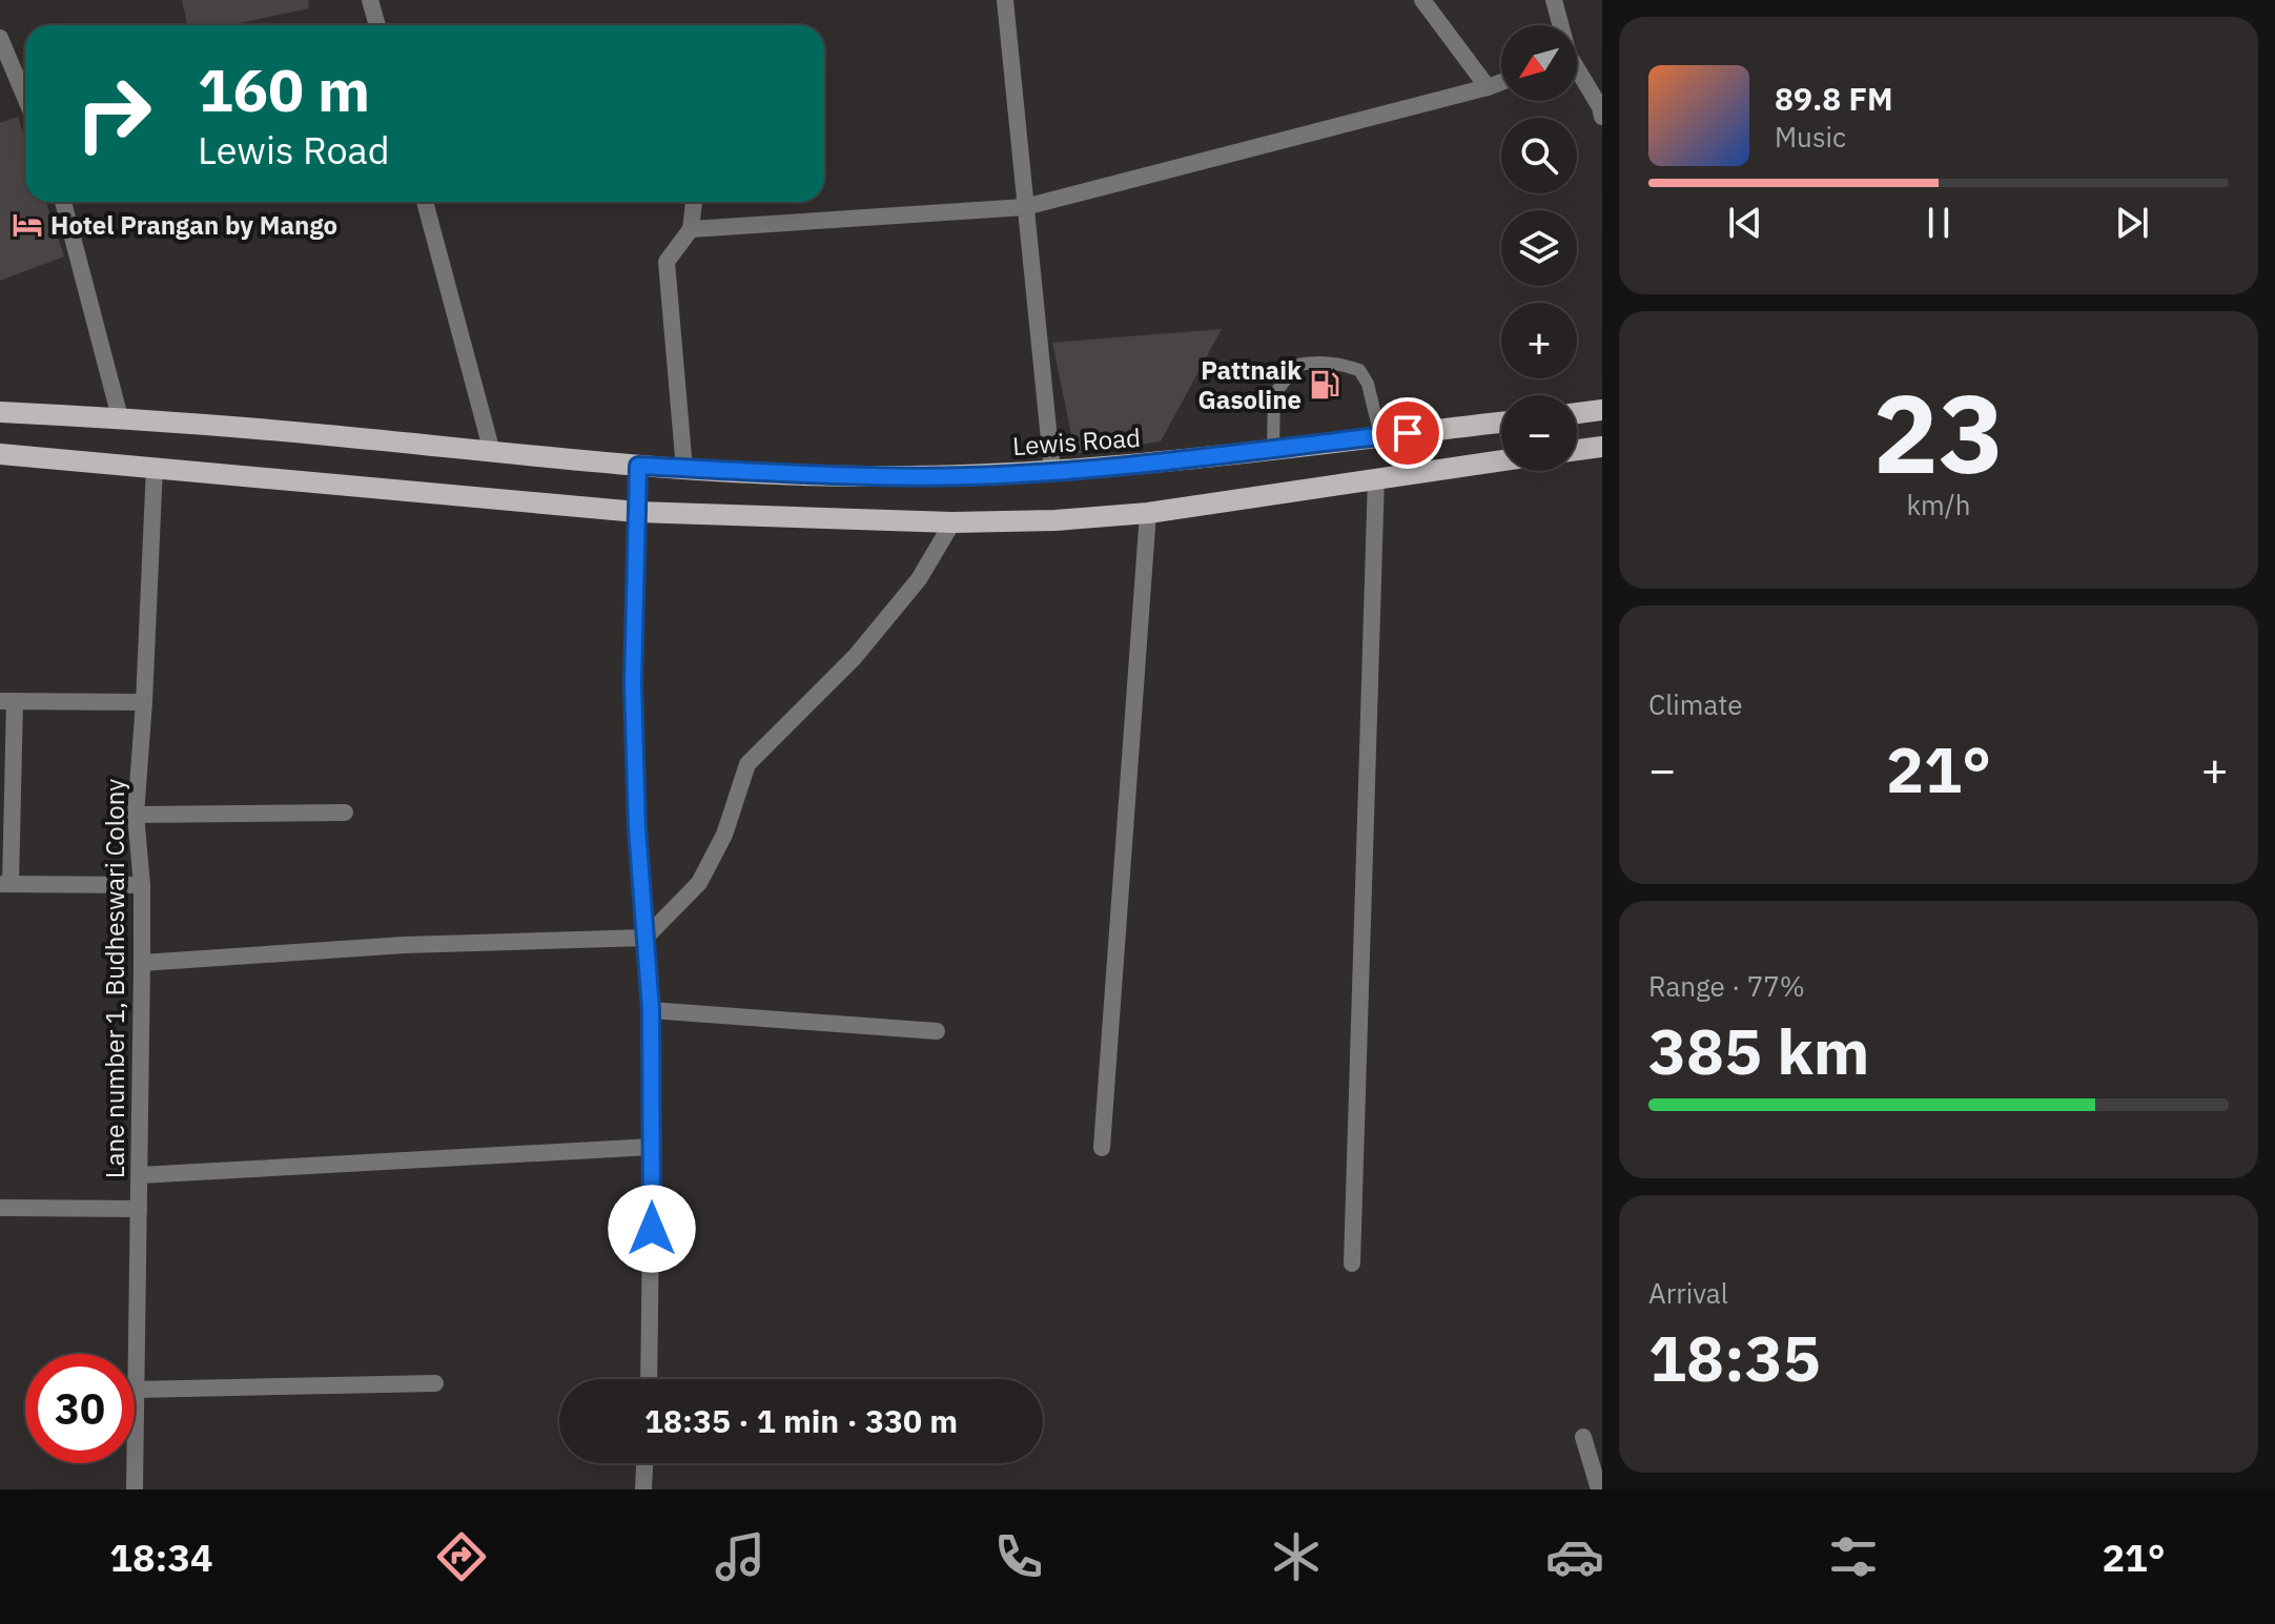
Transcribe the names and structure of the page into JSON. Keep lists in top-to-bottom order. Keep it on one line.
{"streets":{"main road":["Lewis Road"],"street":["Lane number 1, Budheswari Colony"]},"places":{"hotel":["Hotel Prangan by Mango"],"fuel station":["Pattnaik Gasoline"]},"north":"bottom left","page":{"map_buttons":["+","−"],"turn":["160 m","Lewis Road"],"song":["89.8 FM","Music"],"tile":[["23","km/h"],"Climate",["Range · 77%","385 km"],["Arrival","18:35"]],"heat":["−","21°","+"],"limit":"30","trip":"18:35 · 1 min · 330 m","tabs":["18:34","21°"]}}
